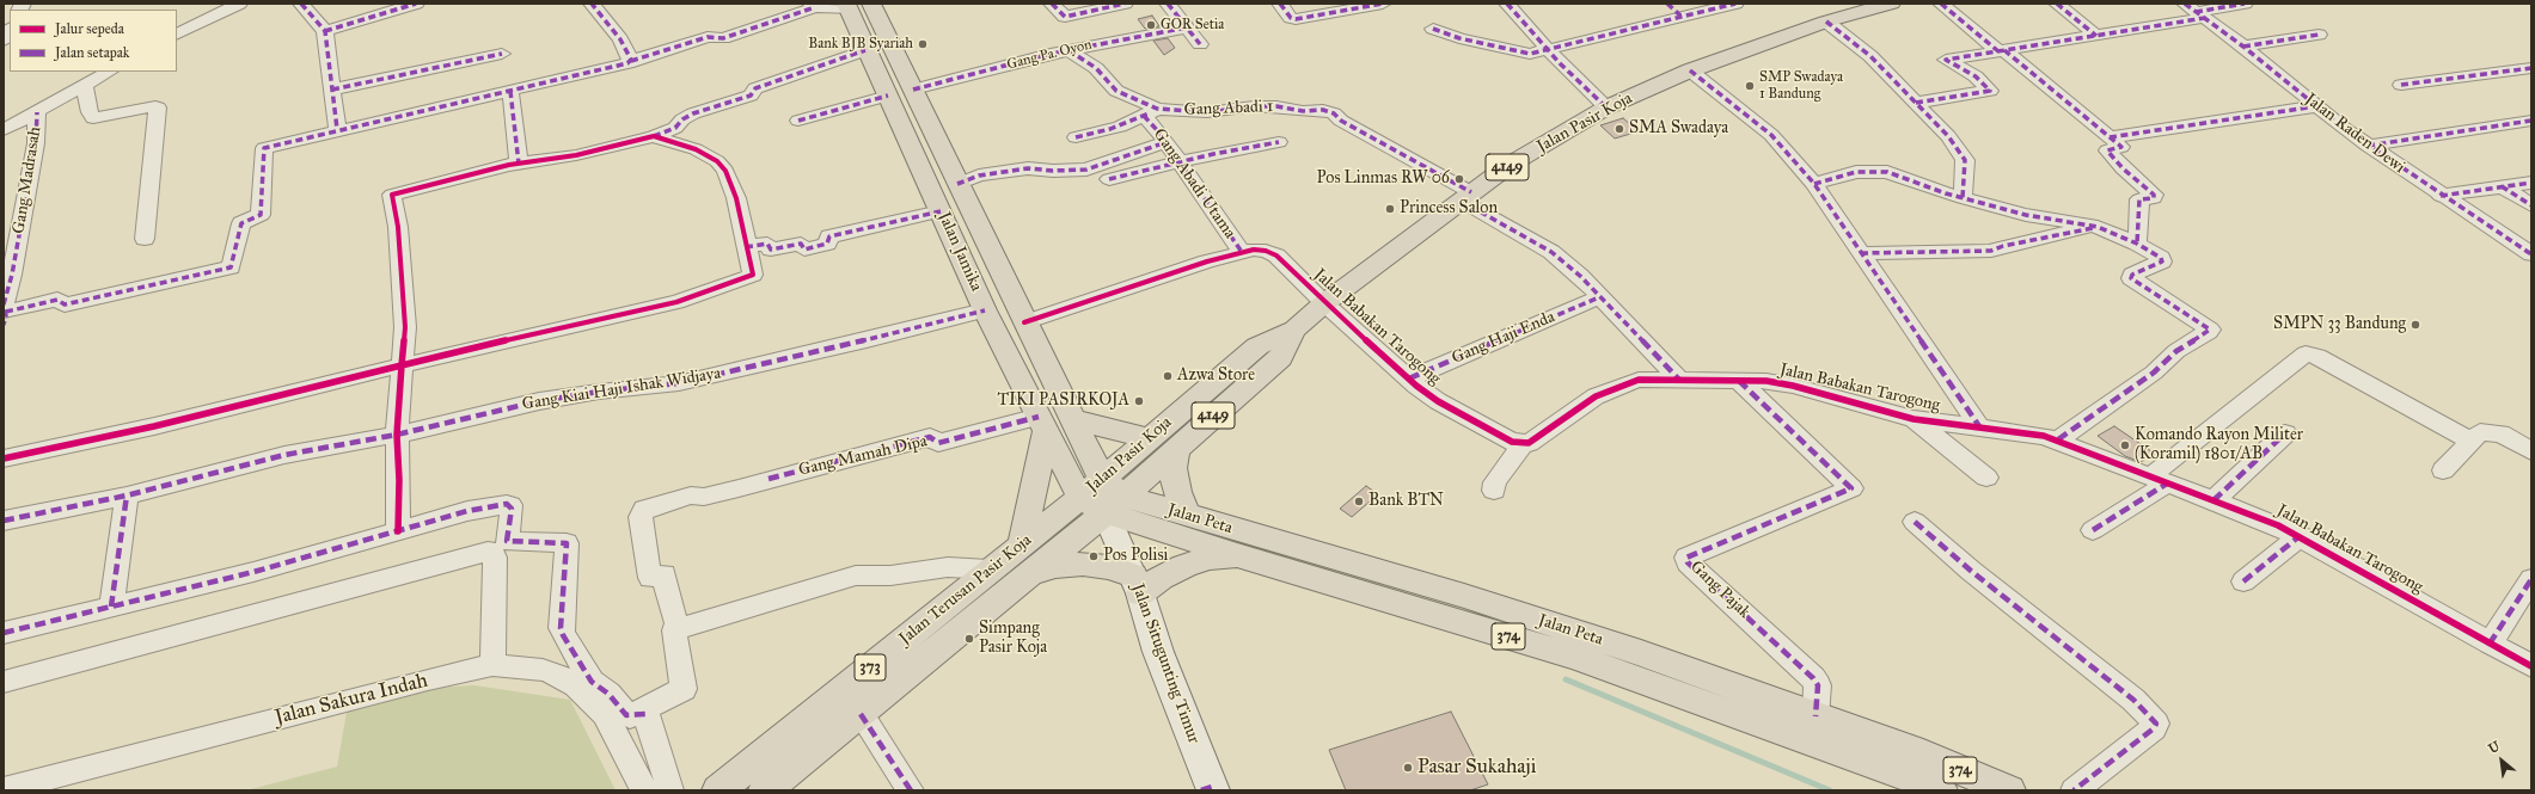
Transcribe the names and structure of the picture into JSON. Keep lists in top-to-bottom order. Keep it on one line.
{"streets":{"main road":["Jalan Pasir Koja","4149","Jalan Jamika","Jalan Peta","Jalan Terusan Pasir Koja","374","373"],"street":["Gang Pa. Oyon","Gang Abadi 1","Jalan Raden Dewi","Gang Madrasah","Gang Abadi Utama","Jalan Babakan Tarogong","Gang Haji Enda","Gang Kiai Haji Ishak Widjaya","Gang Mamah Dipa","Gang Pajak","Jalan Situgunting Timur","Jalan Sakura Indah"]},"crossings":[["Gang Pa. Oyon","Gang Abadi 1"],["Gang Pa. Oyon","Jalan Jamika"],["Gang Abadi 1","Jalan Pasir Koja"],["Gang Abadi 1","Gang Abadi Utama"],["Gang Abadi 1","Jalan Babakan Tarogong"],["Gang Abadi 1","Gang Haji Enda"],["Jalan Pasir Koja","Jalan Jamika"],["Jalan Pasir Koja","Jalan Babakan Tarogong"],["Jalan Pasir Koja","Jalan Peta"],["Jalan Pasir Koja","Jalan Terusan Pasir Koja"],["Jalan Pasir Koja","Jalan Situgunting Timur"],["Gang Abadi Utama","Jalan Babakan Tarogong"],["Jalan Jamika","Jalan Babakan Tarogong"],["Jalan Jamika","Gang Kiai Haji Ishak Widjaya"],["Jalan Jamika","Gang Mamah Dipa"],["Jalan Jamika","Jalan Peta"],["Jalan Jamika","Jalan Terusan Pasir Koja"],["Jalan Jamika","Jalan Situgunting Timur"],["Jalan Babakan Tarogong","Gang Haji Enda"],["Jalan Babakan Tarogong","Gang Pajak"],["Jalan Peta","Jalan Terusan Pasir Koja"],["Jalan Peta","Gang Pajak"],["Jalan Peta","Jalan Situgunting Timur"],["Jalan Terusan Pasir Koja","Jalan Situgunting Timur"]],"places":["GOR Setia","Bank BJB Syariah","SMP Swadaya 1 Bandung","SMA Swadaya","Pos Linmas RW 06","Princess Salon","SMPN 33 Bandung","Azwa Store","TIKI PASIRKOJA","Komando Rayon Militer (Koramil) 1801/AB","Bank BTN","Pos Polisi","Simpang Pasir Koja","Pasar Sukahaji"],"legend":["Jalur sepeda","Jalan setapak"],"north":"top left"}
